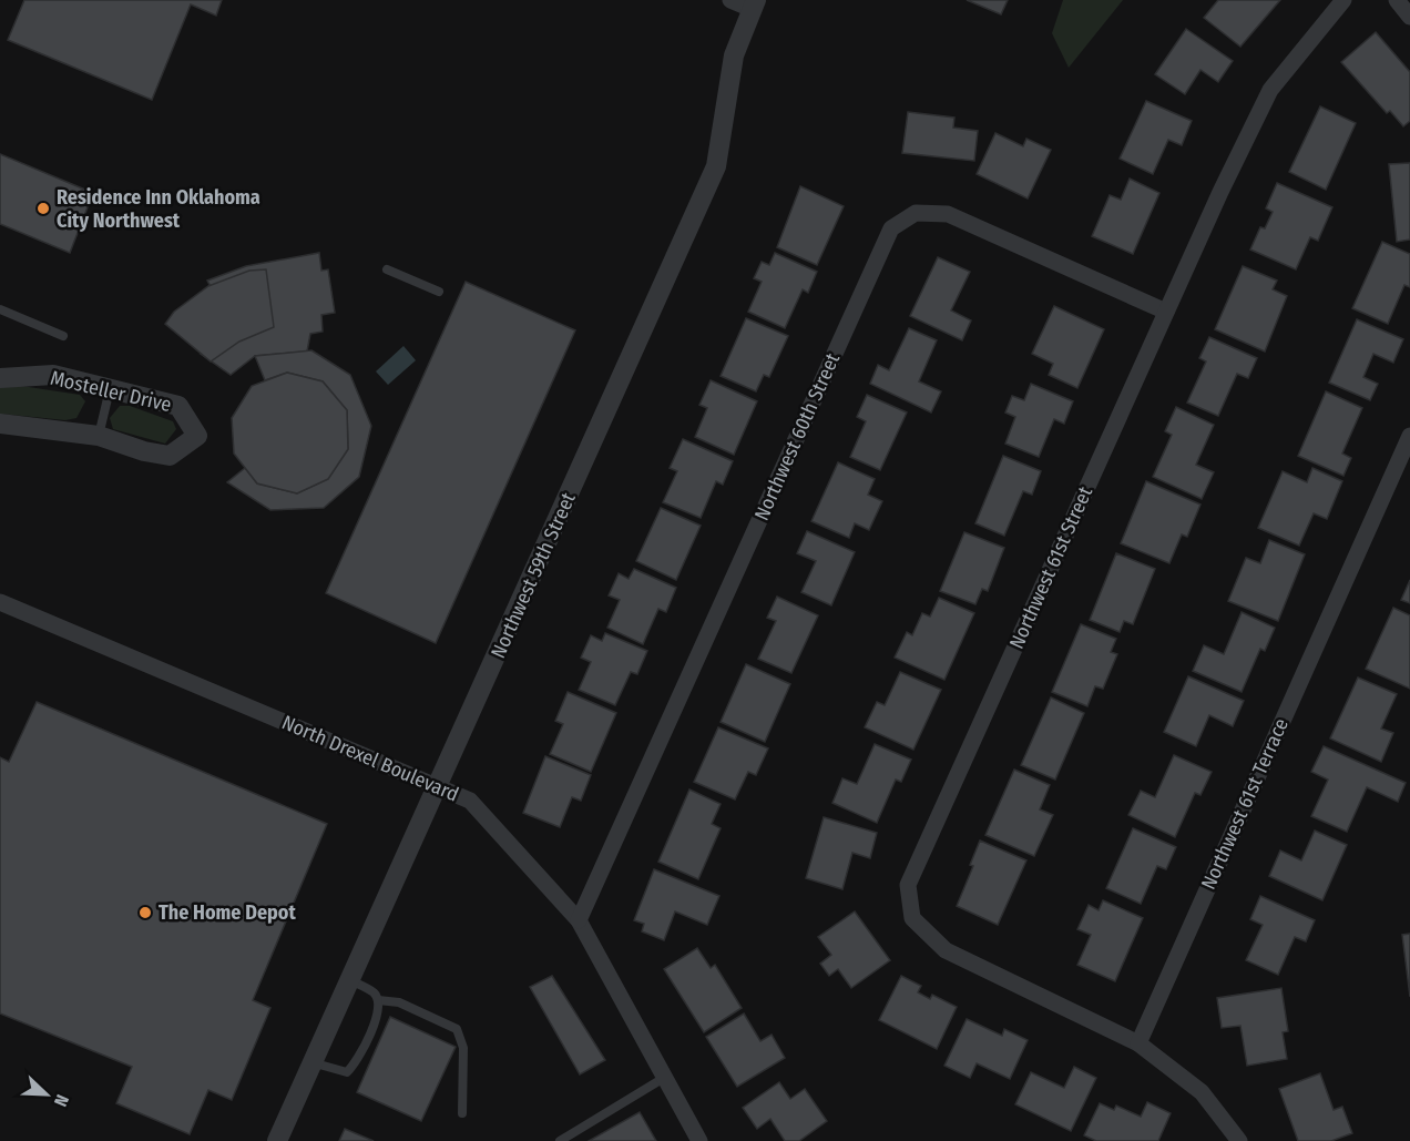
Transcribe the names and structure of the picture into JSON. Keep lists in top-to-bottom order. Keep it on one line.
{"streets":{"street":["Mosteller Drive","Northwest 60th Street","Northwest 61st Street","Northwest 59th Street","North Drexel Boulevard","Northwest 61st Terrace"]},"crossings":[["Northwest 60th Street","Northwest 61st Street"],["Northwest 60th Street","North Drexel Boulevard"],["Northwest 61st Street","Northwest 61st Terrace"],["Northwest 59th Street","North Drexel Boulevard"]],"places":["Residence Inn Oklahoma City Northwest","The Home Depot"],"north":"bottom right"}
